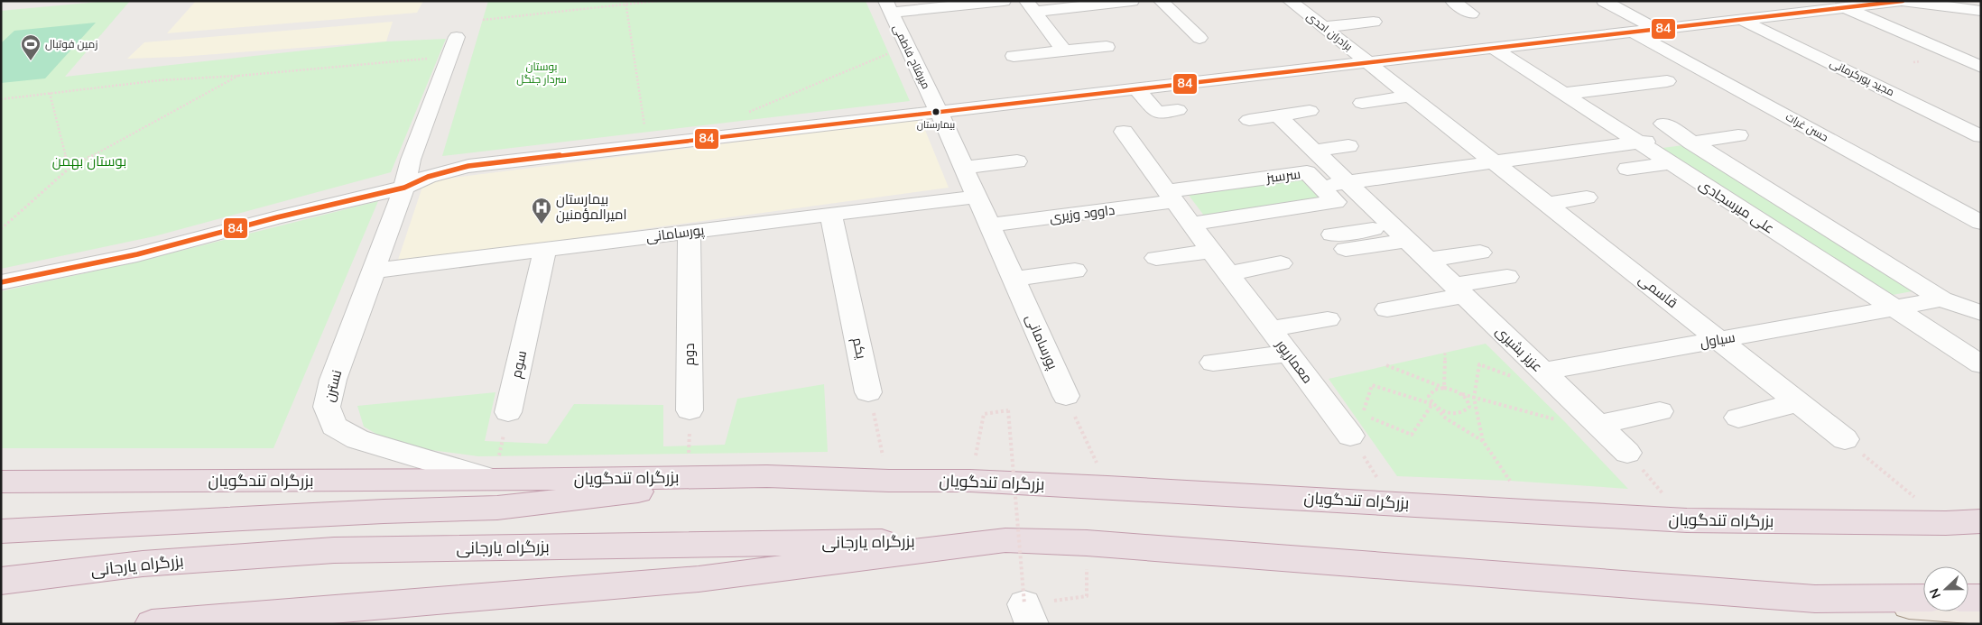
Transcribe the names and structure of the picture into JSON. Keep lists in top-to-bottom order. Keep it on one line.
{"streets":{"highway":["بزرگراه تندگویان","بزرگراه یارجانی"],"street":["برادران احدی","میرفتاح فاطمی","مجید پورکرمانی","حسن غرات","سرسبز","علی میرسجادی","داوود وزیری","پورسامانی","قاسمی","سیاول","یکم","عزیز بشیری","دوم","معمارپور","سوم","نسترن"]},"crossings":[["برادران احدی","قاسمی"],["میرفتاح فاطمی","پورسامانی"],["سرسبز","داوود وزیری"],["سرسبز","معمارپور"],["علی میرسجادی","سیاول"],["داوود وزیری","پورسامانی"],["پورسامانی","یکم"],["پورسامانی","دوم"],["پورسامانی","سوم"],["پورسامانی","نسترن"],["قاسمی","سیاول"],["سیاول","عزیز بشیری"],["نسترن","بزرگراه تندگویان"]],"parks":["بوستان سردار جنگل","بوستان بهمن"],"places":{"sports":["زمین فوتبال"],"other":["بیمارستان"],"hospital":["بیمارستان امیرالمؤمنین"]},"lines":["transit line 84"],"north":"left"}
